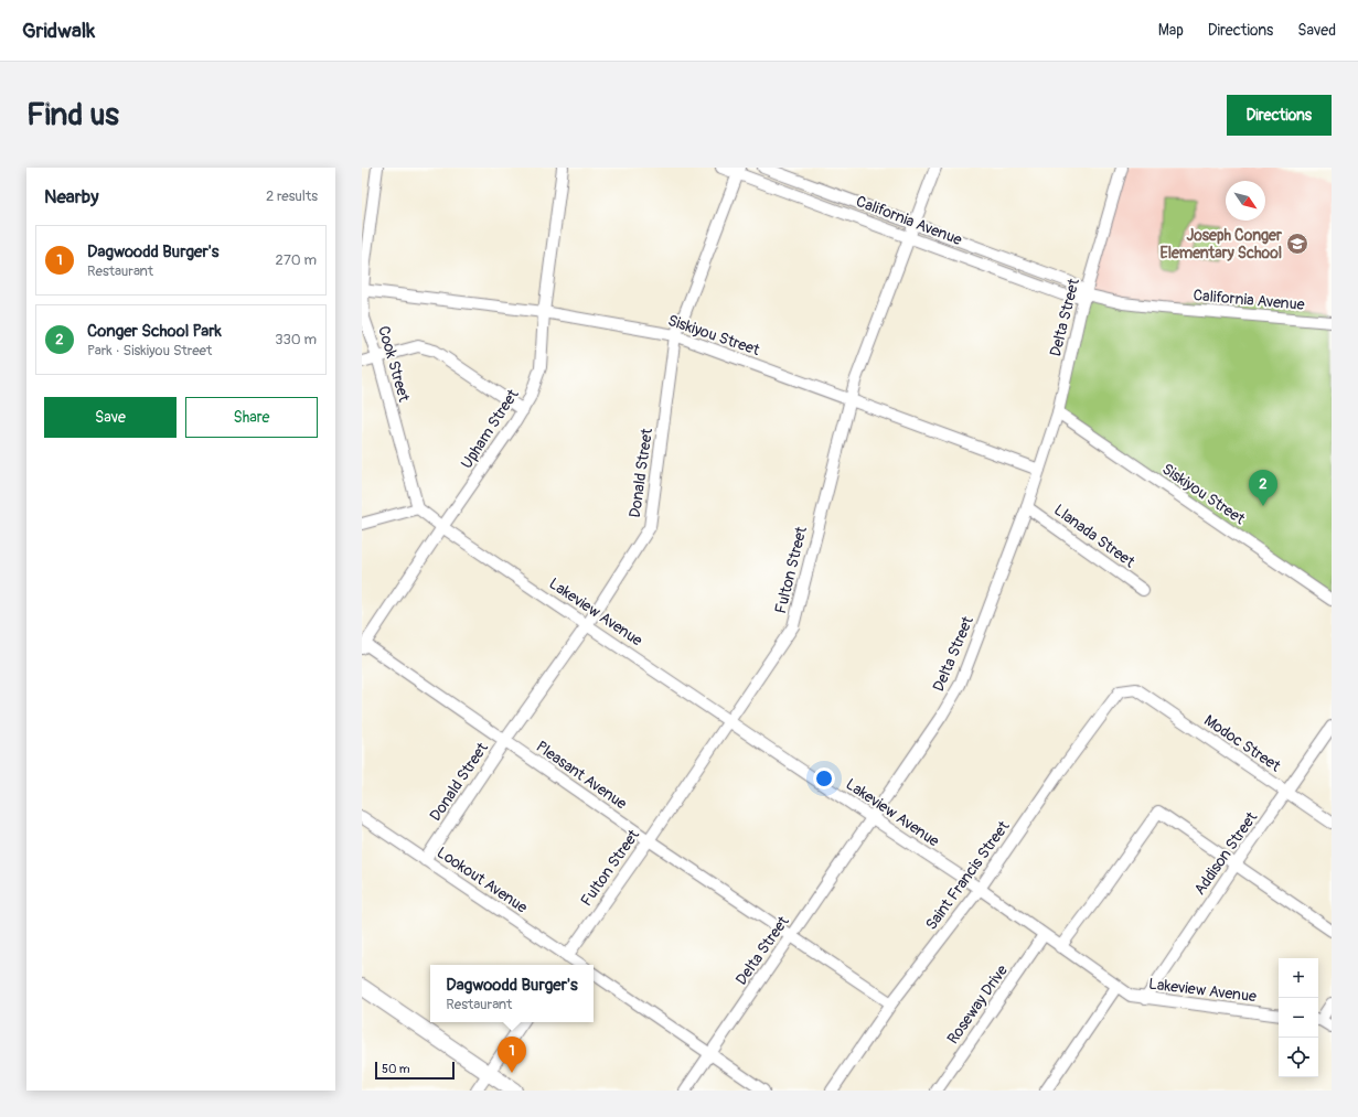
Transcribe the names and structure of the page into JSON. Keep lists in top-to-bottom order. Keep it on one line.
{"streets":{"street":["California Avenue","Delta Street","Siskiyou Street","Cook Street","Upham Street","Donald Street","Llanada Street","Fulton Street","Lakeview Avenue","Modoc Street","Pleasant Avenue","Addison Street","Saint Francis Street","Lookout Avenue","Roseway Drive"]},"crossings":[["California Avenue","Delta Street"],["California Avenue","Donald Street"],["California Avenue","Fulton Street"],["Delta Street","Siskiyou Street"],["Delta Street","Llanada Street"],["Delta Street","Lakeview Avenue"],["Delta Street","Pleasant Avenue"],["Siskiyou Street","Cook Street"],["Siskiyou Street","Upham Street"],["Siskiyou Street","Donald Street"],["Siskiyou Street","Fulton Street"],["Upham Street","Lakeview Avenue"],["Upham Street","Pleasant Avenue"],["Donald Street","Lakeview Avenue"],["Donald Street","Pleasant Avenue"],["Donald Street","Lookout Avenue"],["Fulton Street","Lakeview Avenue"],["Fulton Street","Pleasant Avenue"],["Fulton Street","Lookout Avenue"],["Lakeview Avenue","Addison Street"],["Lakeview Avenue","Saint Francis Street"],["Lakeview Avenue","Roseway Drive"],["Modoc Street","Addison Street"],["Modoc Street","Saint Francis Street"],["Pleasant Avenue","Saint Francis Street"]],"places":{"school or university":["Joseph Conger Elementary School"]},"scale_bar":"50 m","north":"bottom right","page":{"header":"Gridwalk","nav":["Map","Directions","Saved"],"buttons":["Directions",["Save","Share"]],"title":"Find us","heading":["Nearby","2 results"],"list":[{"mark":"1","name":"Dagwoodd Burger's","note":"Restaurant","value":"270 m"},{"mark":"2","name":"Conger School Park","note":"Park · Siskiyou Street","value":"330 m"}],"pins":["2","1"],"map_buttons":["+","−"],"popup":["Dagwoodd Burger's","Restaurant"],"scale":"50 m"}}
